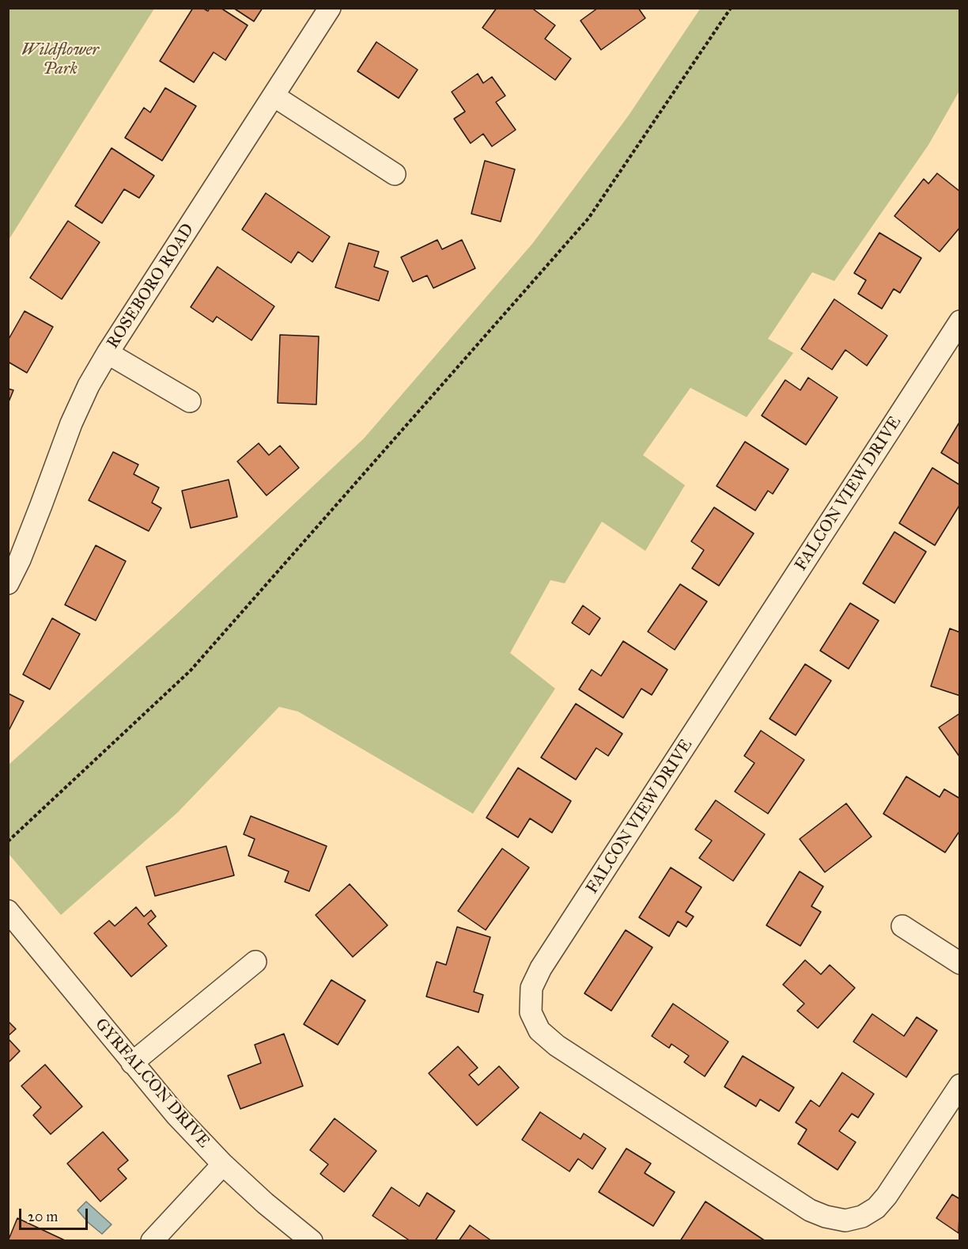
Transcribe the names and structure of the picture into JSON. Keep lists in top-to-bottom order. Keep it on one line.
{"streets":{"street":["ROSEBORO ROAD","FALCON VIEW DRIVE","GYRFALCON DRIVE"]},"parks":["Wildflower Park"],"scale_bar":"20 m"}
